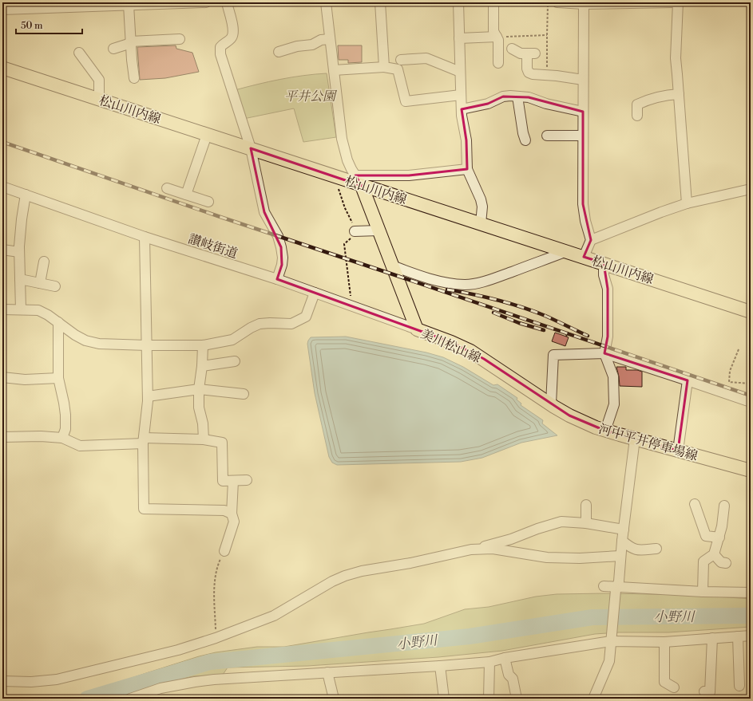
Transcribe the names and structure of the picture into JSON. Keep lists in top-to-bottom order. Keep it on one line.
{"streets":{"main road":["松山川内線","美川松山線","河中平井停車場線"],"street":["讃岐街道"]},"crossings":[["松山川内線","美川松山線"],["讃岐街道","美川松山線"],["美川松山線","河中平井停車場線"]],"water":["小野川"],"parks":["平井公園"],"scale_bar":"50 m"}
